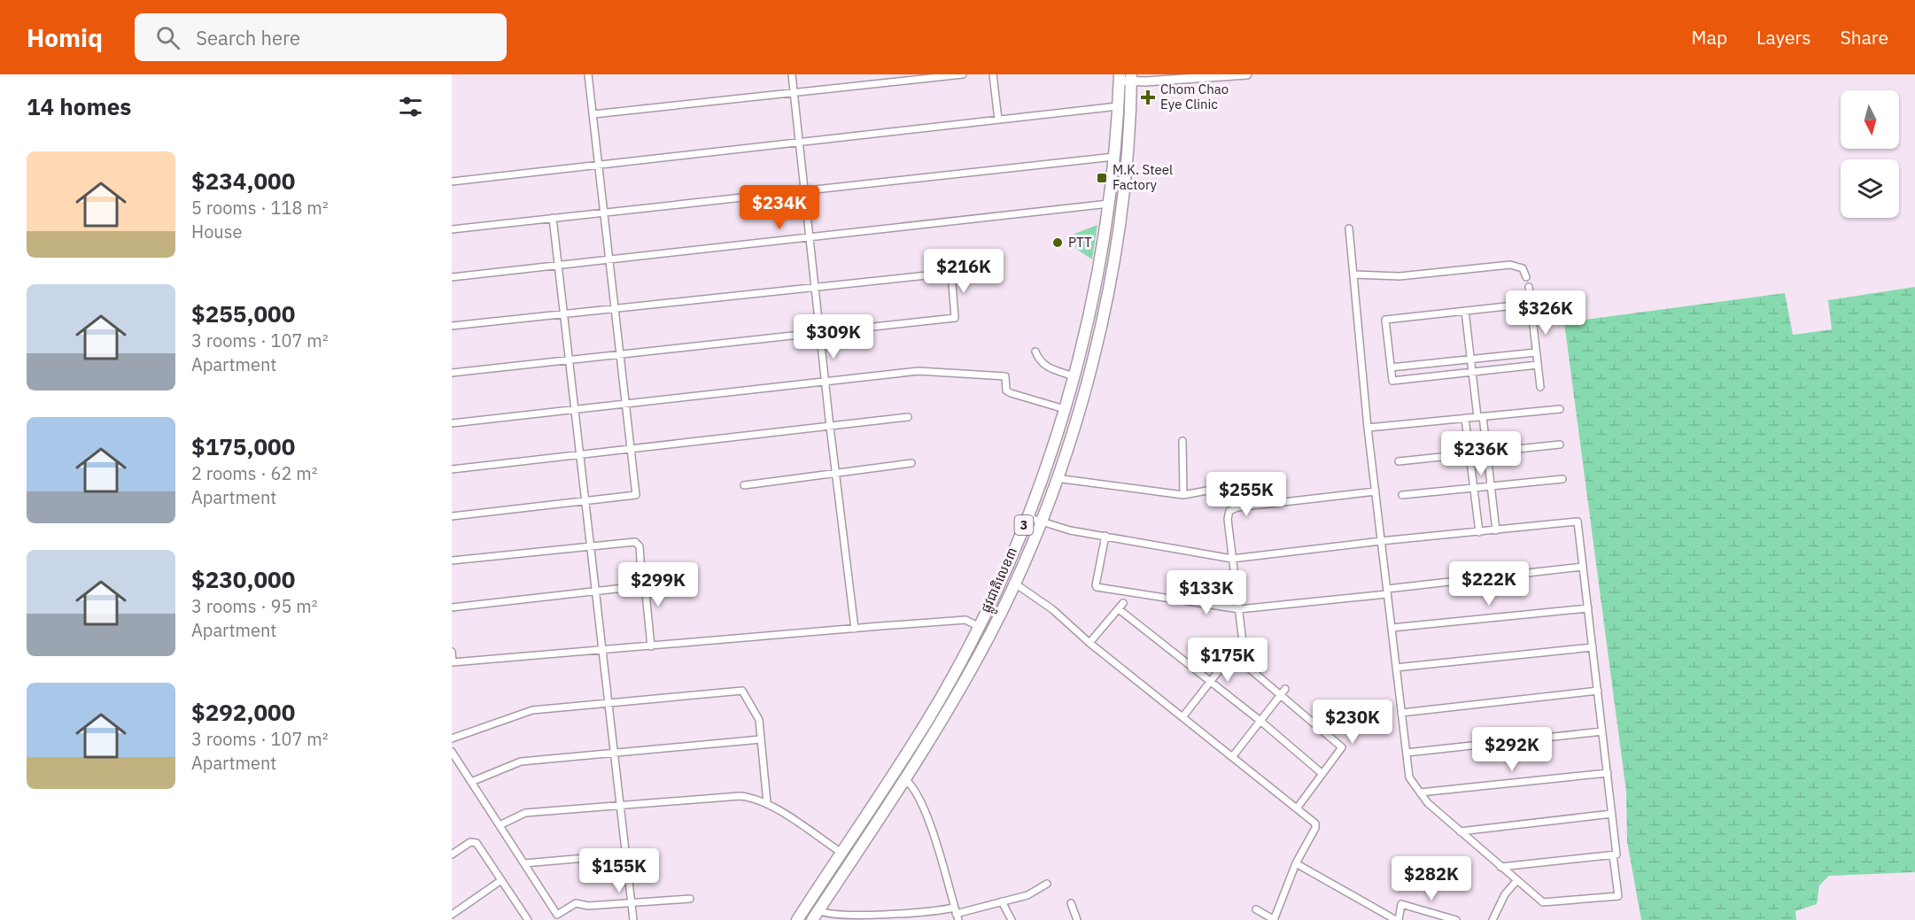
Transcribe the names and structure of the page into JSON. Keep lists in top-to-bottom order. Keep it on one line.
{"streets":{"highway":["3","ផ្លូវជាតិលេខ៣"]},"places":{"health":["Chom Chao Eye Clinic"],"transit":["M.K. Steel Factory"],"other":["PTT"]},"north":"bottom","page":{"header":"Homiq","search":"Search here","nav":["Map","Layers","Share"],"heading":"14 homes","list":[{"name":"$234,000","note":"5 rooms · 118 m² · House"},{"name":"$255,000","note":"3 rooms · 107 m² · Apartment"},{"name":"$175,000","note":"2 rooms · 62 m² · Apartment"},{"name":"$230,000","note":"3 rooms · 95 m² · Apartment"},{"name":"$292,000","note":"3 rooms · 107 m² · Apartment"}],"price":["$234K","$216K","$326K","$309K","$236K","$255K","$222K","$299K","$133K","$175K","$230K","$292K","$155K","$282K"]}}
